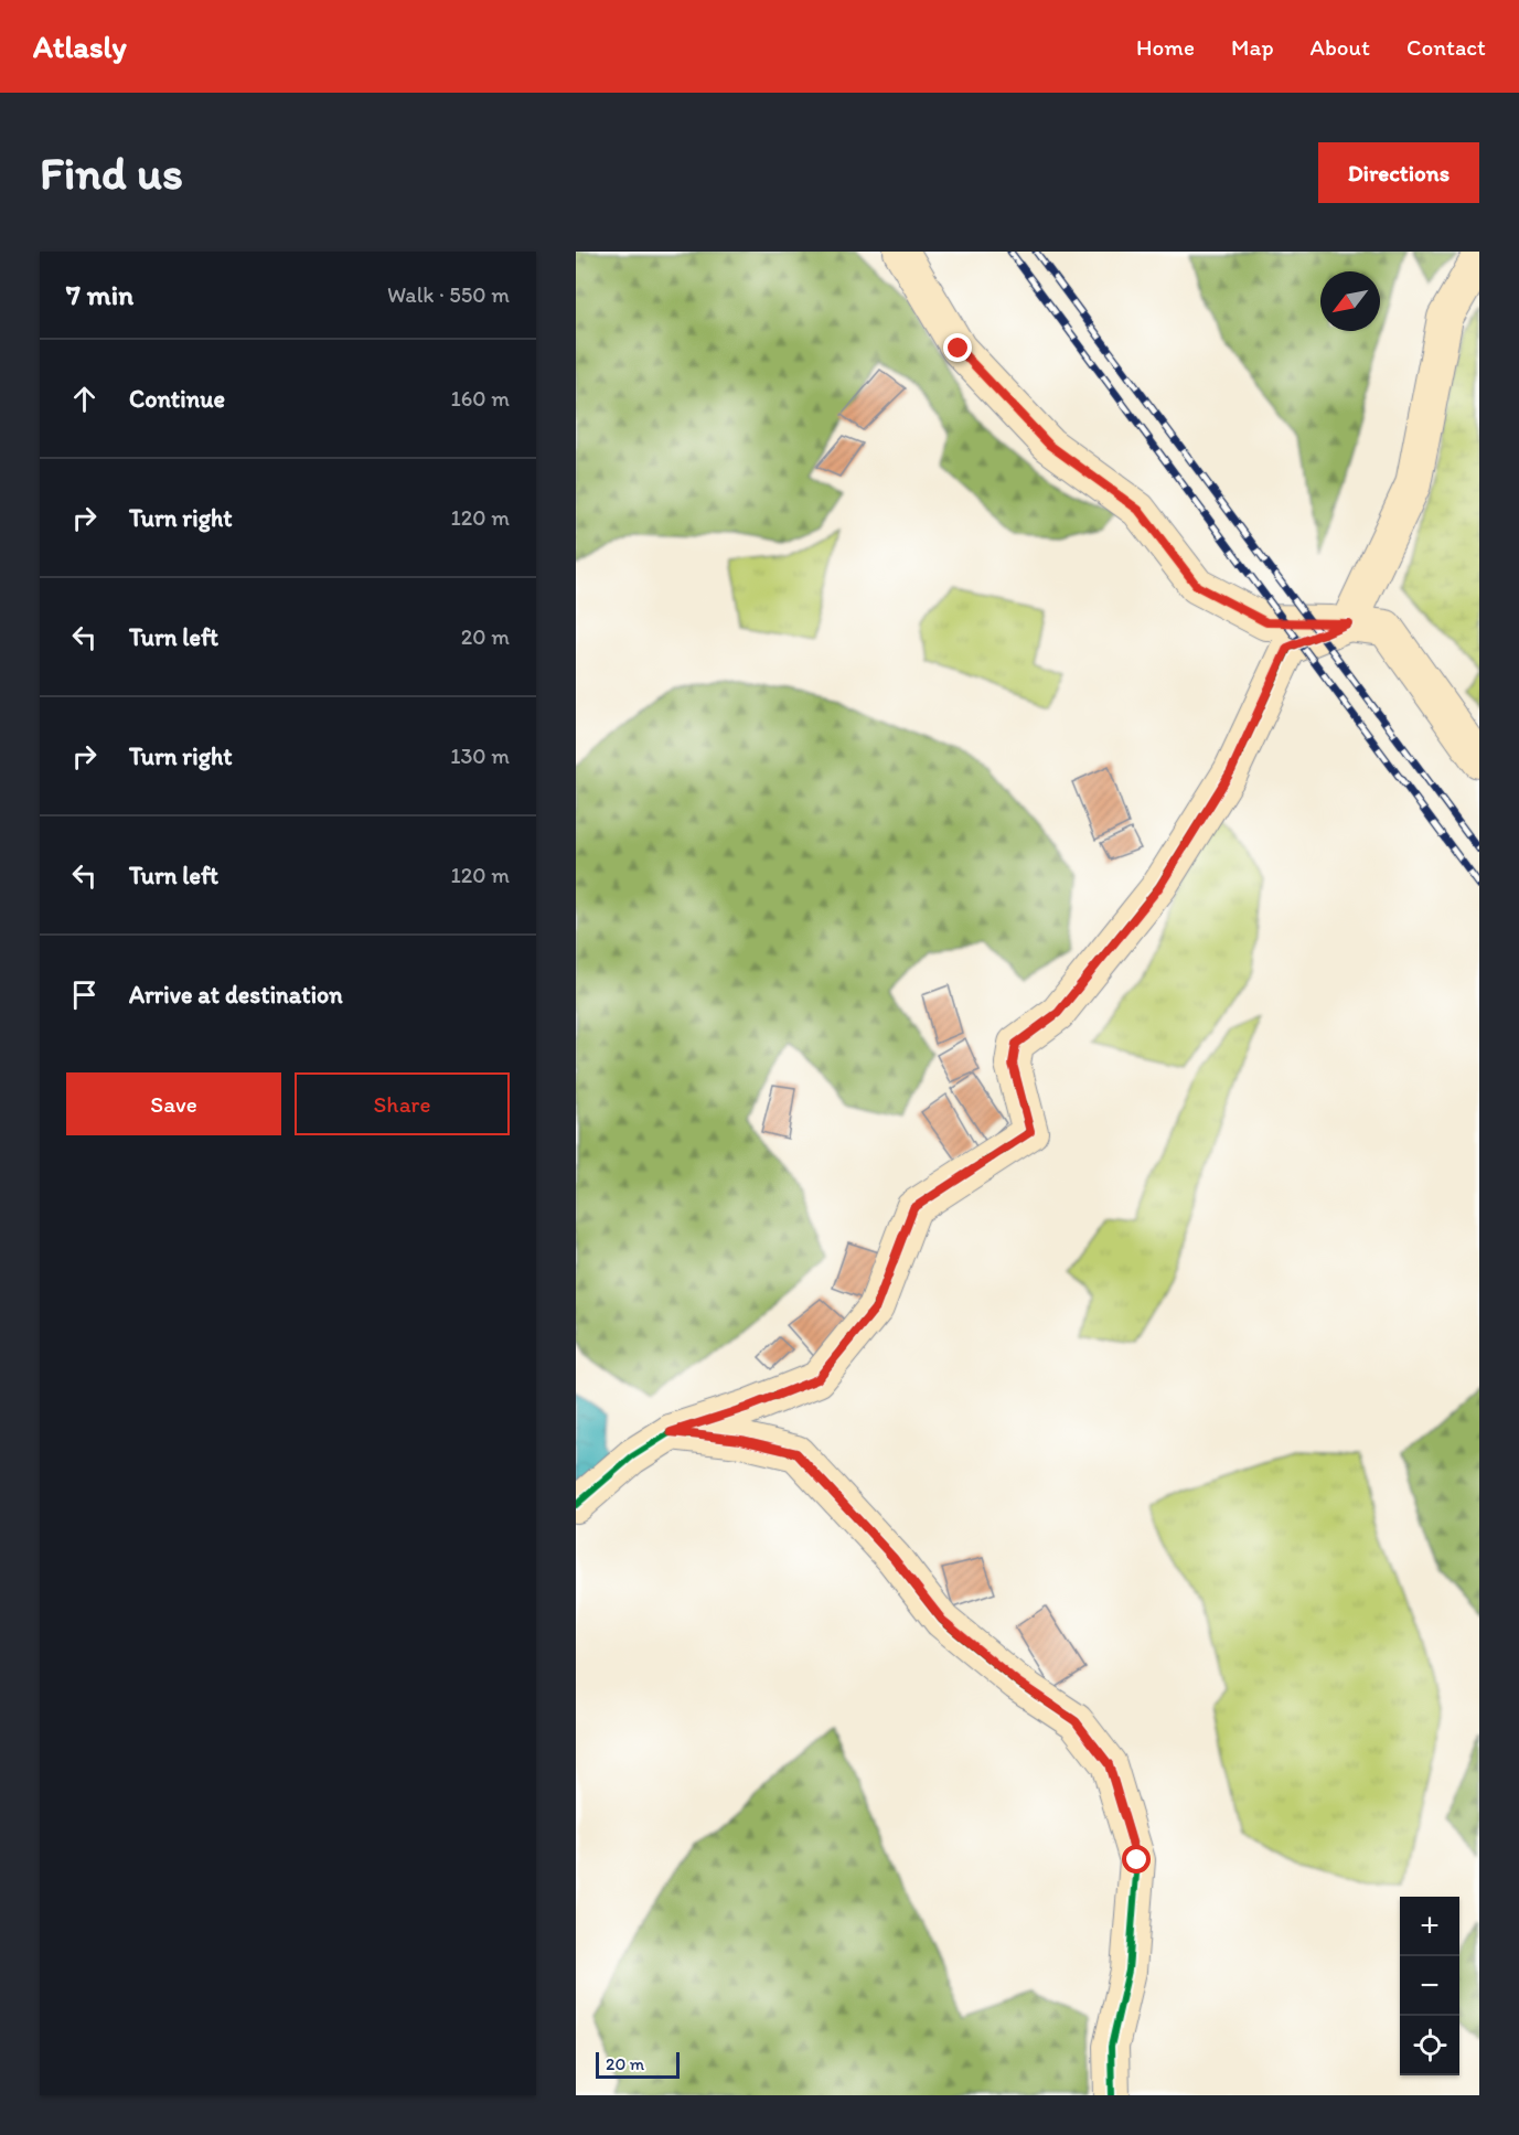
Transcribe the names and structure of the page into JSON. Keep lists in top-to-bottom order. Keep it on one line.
{"scale_bar":"20 m","north":"bottom left","page":{"header":"Atlasly","nav":["Home","Map","About","Contact"],"buttons":["Directions",["Save","Share"]],"title":"Find us","heading":["7 min","Walk · 550 m"],"list":[["Continue","160 m"],["Turn right","120 m"],["Turn left","20 m"],["Turn right","130 m"],["Turn left","120 m"],"Arrive at destination"],"map_buttons":["+","−"],"scale":"20 m"}}
